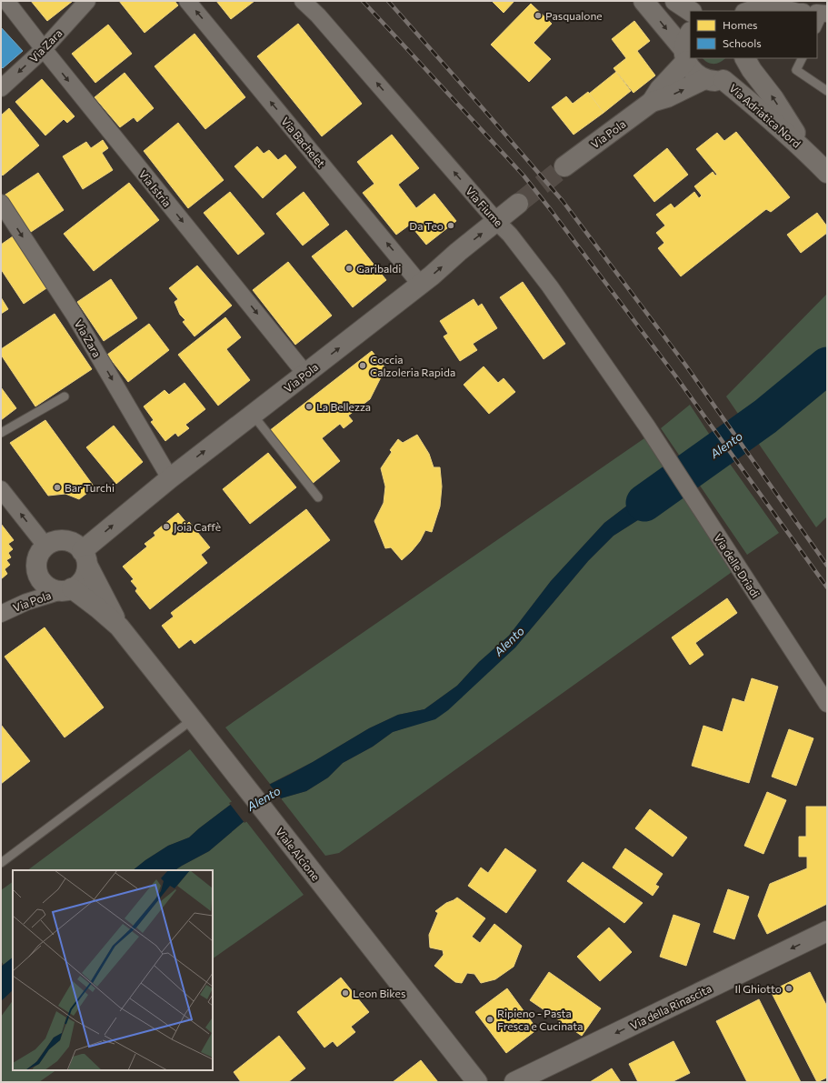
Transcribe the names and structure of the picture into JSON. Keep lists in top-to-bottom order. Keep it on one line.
{"streets":{"street":["Via Zara","Via Adriatica Nord","Via Pola","Via Bachelet","Via Istria","Via Fiume","Via delle Driadi","Viale Alcione","Via della Rinascita"]},"crossings":[["Via Zara","Via Pola"],["Via Zara","Via Istria"],["Via Adriatica Nord","Via Pola"],["Via Pola","Via Bachelet"],["Via Pola","Via Istria"],["Via Pola","Via Fiume"],["Via Pola","Viale Alcione"],["Via Fiume","Via delle Driadi"]],"one_way":["Via Zara","Via Pola","Via Bachelet","Via Istria","Via Fiume","Via della Rinascita"],"water":["Alento"],"places":["Pasqualone","Da Teo","Garibaldi","Coccia Calzoleria Rapida","La Bellezza","Bar Turchi","Joia Caffè","Il Ghiotto","Leon Bikes","Ripieno - Pasta Fresca e Cucinata"],"legend":["Homes","Schools"]}
